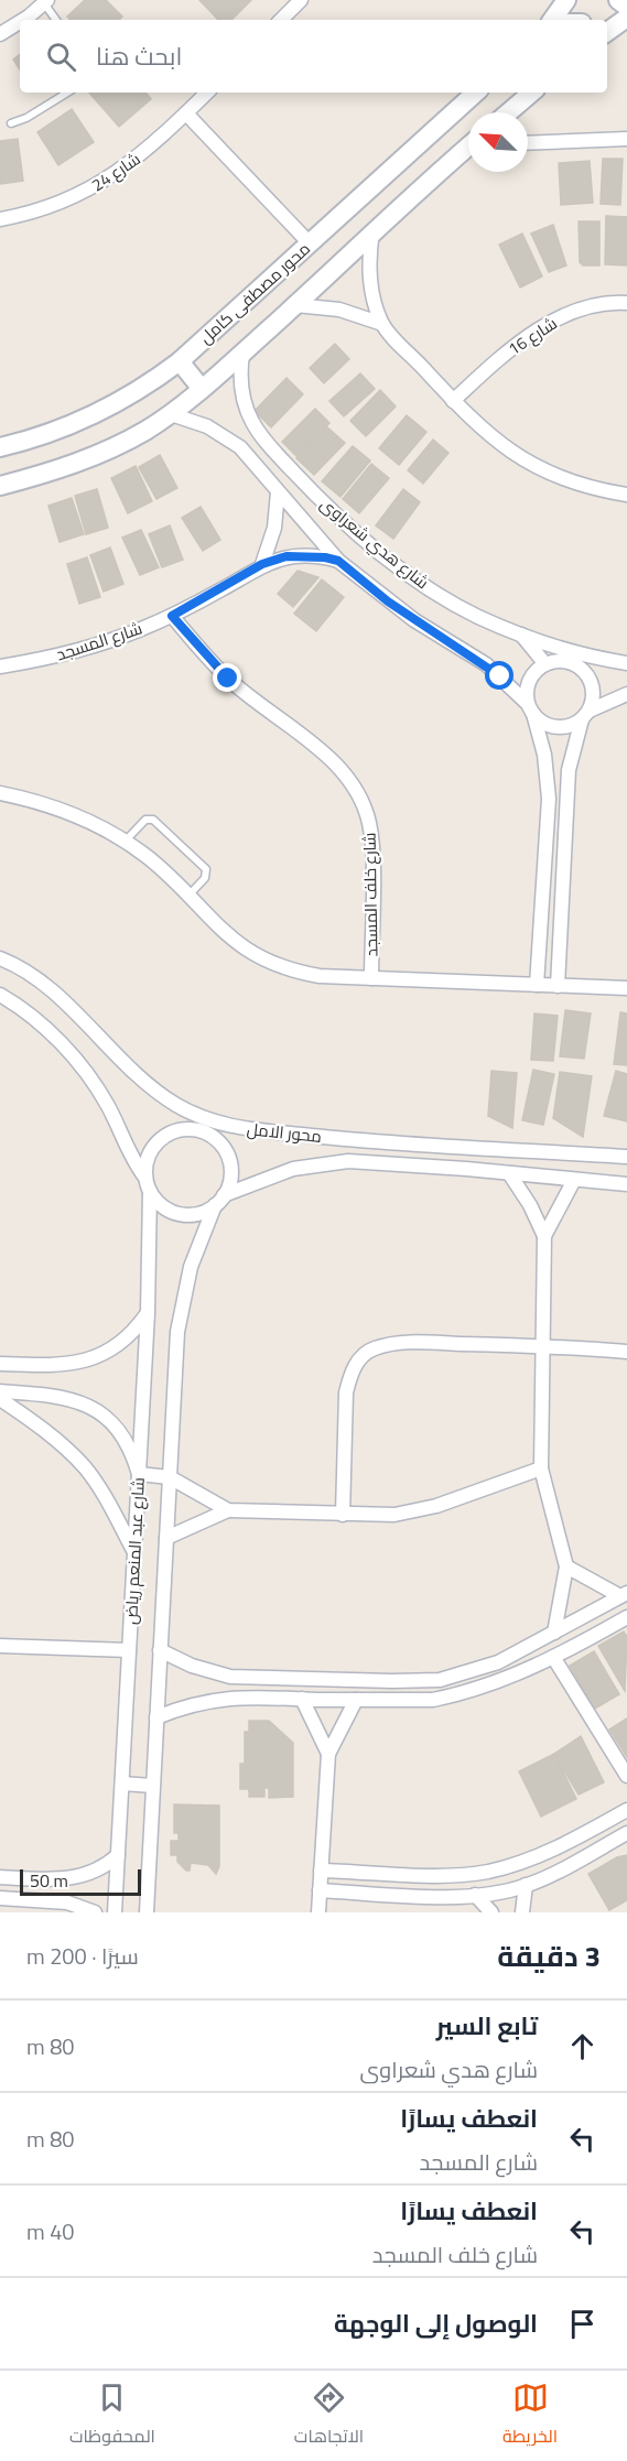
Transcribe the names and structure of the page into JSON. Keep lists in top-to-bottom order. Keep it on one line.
{"streets":{"street":["شارع 24","محور مصطفى كامل","شارع 16","شارع هدي شعراوى","شارع المسجد","شارع خلف المسجد","محور الامل","شارع عبد المنعم رياض"]},"crossings":[["شارع هدي شعراوى","شارع المسجد"],["شارع المسجد","شارع خلف المسجد"],["محور الامل","شارع عبد المنعم رياض"]],"scale_bar":"50 m","north":"top left","page":{"search":"ابحث هنا","scale":"50 m","heading":["3 دقيقة","سيرًا · 200 m"],"list":[["تابع السير","شارع هدي شعراوى","80 m"],["انعطف يسارًا","شارع المسجد","80 m"],["انعطف يسارًا","شارع خلف المسجد","40 m"],"الوصول إلى الوجهة"],"nav":["الخريطة","الاتجاهات","المحفوظات"]}}
